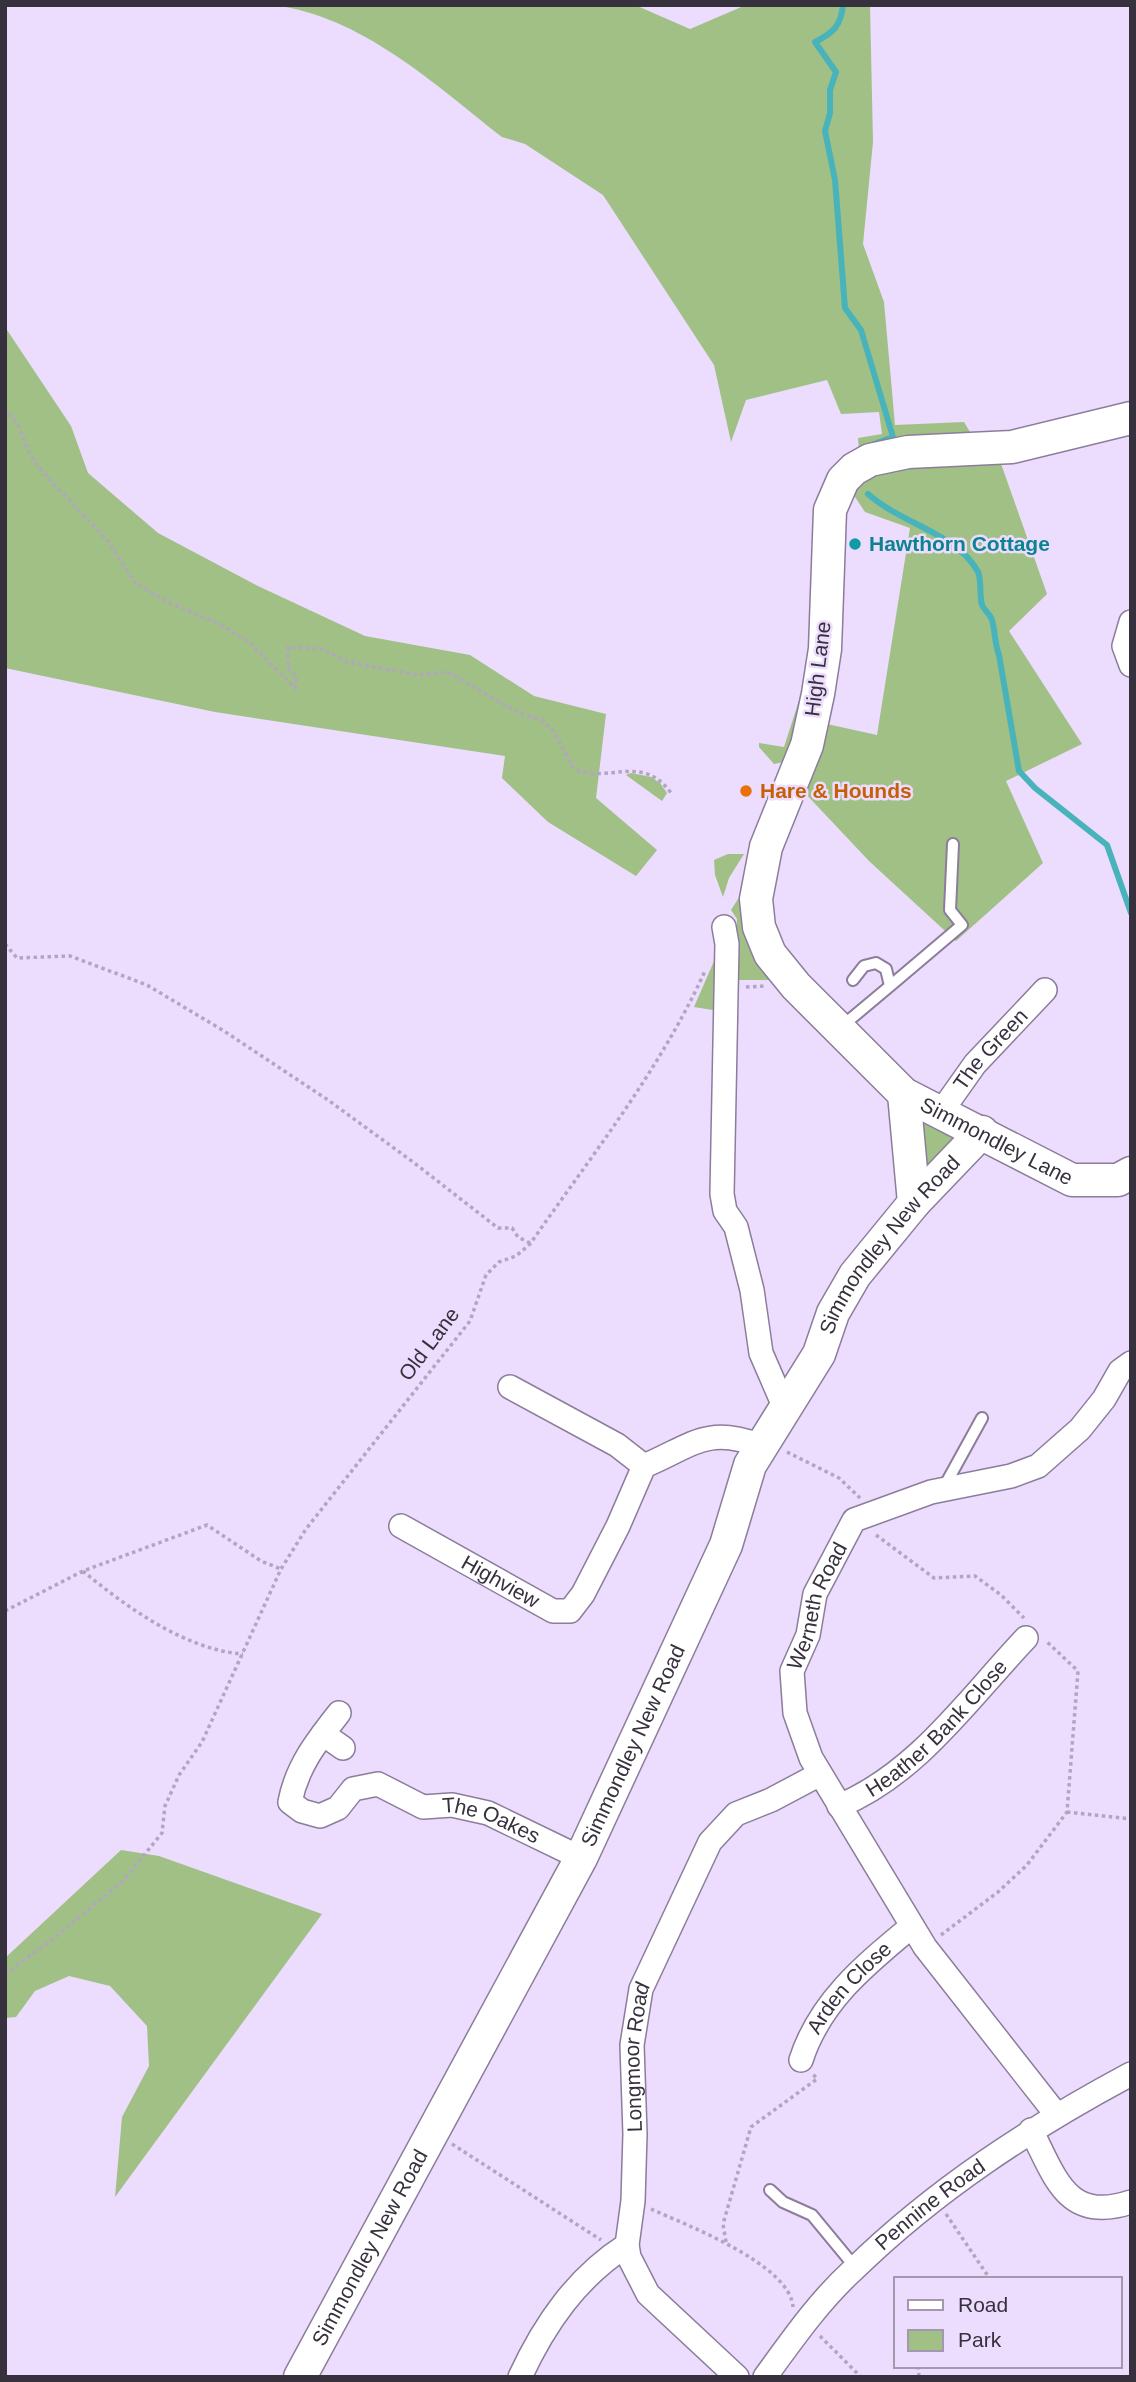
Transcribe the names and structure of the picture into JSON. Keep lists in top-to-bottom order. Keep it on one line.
{"streets":{"street":["High Lane","The Green","Simmondley Lane","Simmondley New Road","Highview","Werneth Road","Heather Bank Close","The Oakes","Arden Close","Longmoor Road","Pennine Road"],"path":["Old Lane"]},"crossings":[["High Lane","Simmondley Lane"],["The Green","Simmondley Lane"],["Simmondley Lane","Simmondley New Road"],["Simmondley New Road","The Oakes"],["Werneth Road","Heather Bank Close"],["Werneth Road","Arden Close"],["Werneth Road","Longmoor Road"],["Werneth Road","Pennine Road"]],"places":["Hawthorn Cottage","Hare & Hounds"],"legend":["Road","Park"]}
